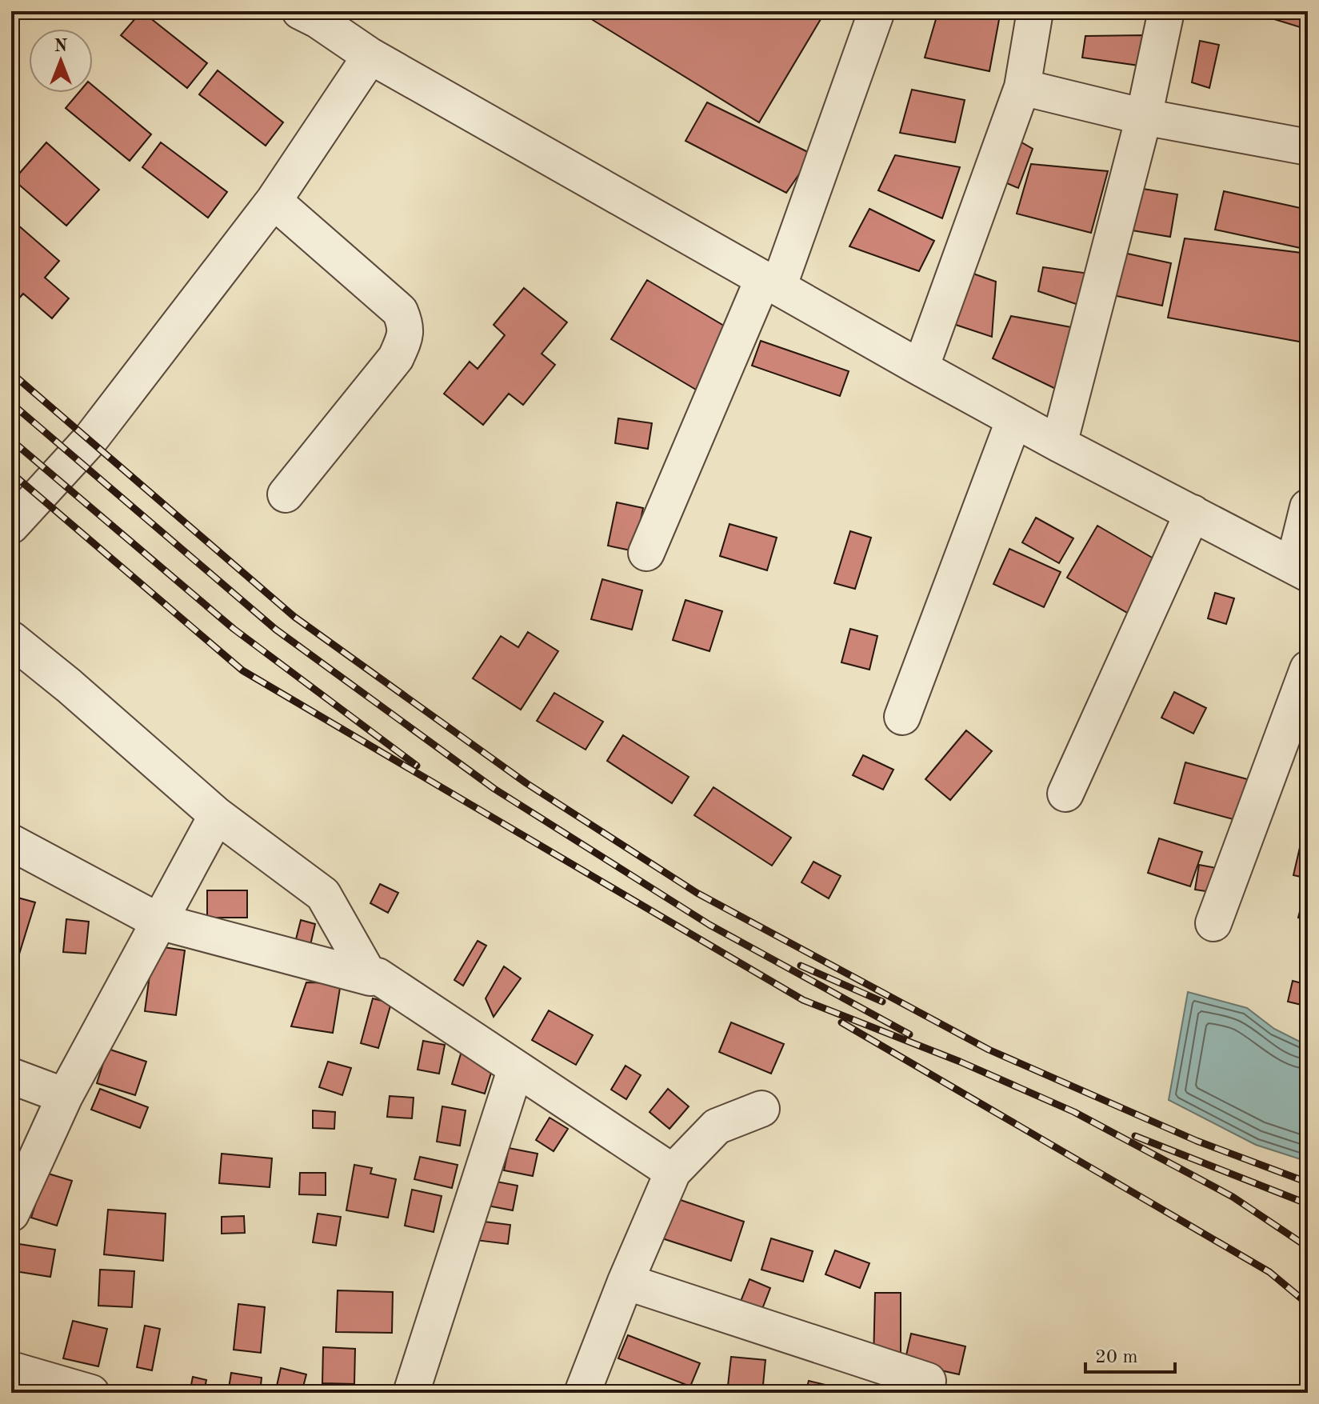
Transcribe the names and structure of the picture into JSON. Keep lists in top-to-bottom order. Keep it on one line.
{"scale_bar":"20 m","north":"top"}
